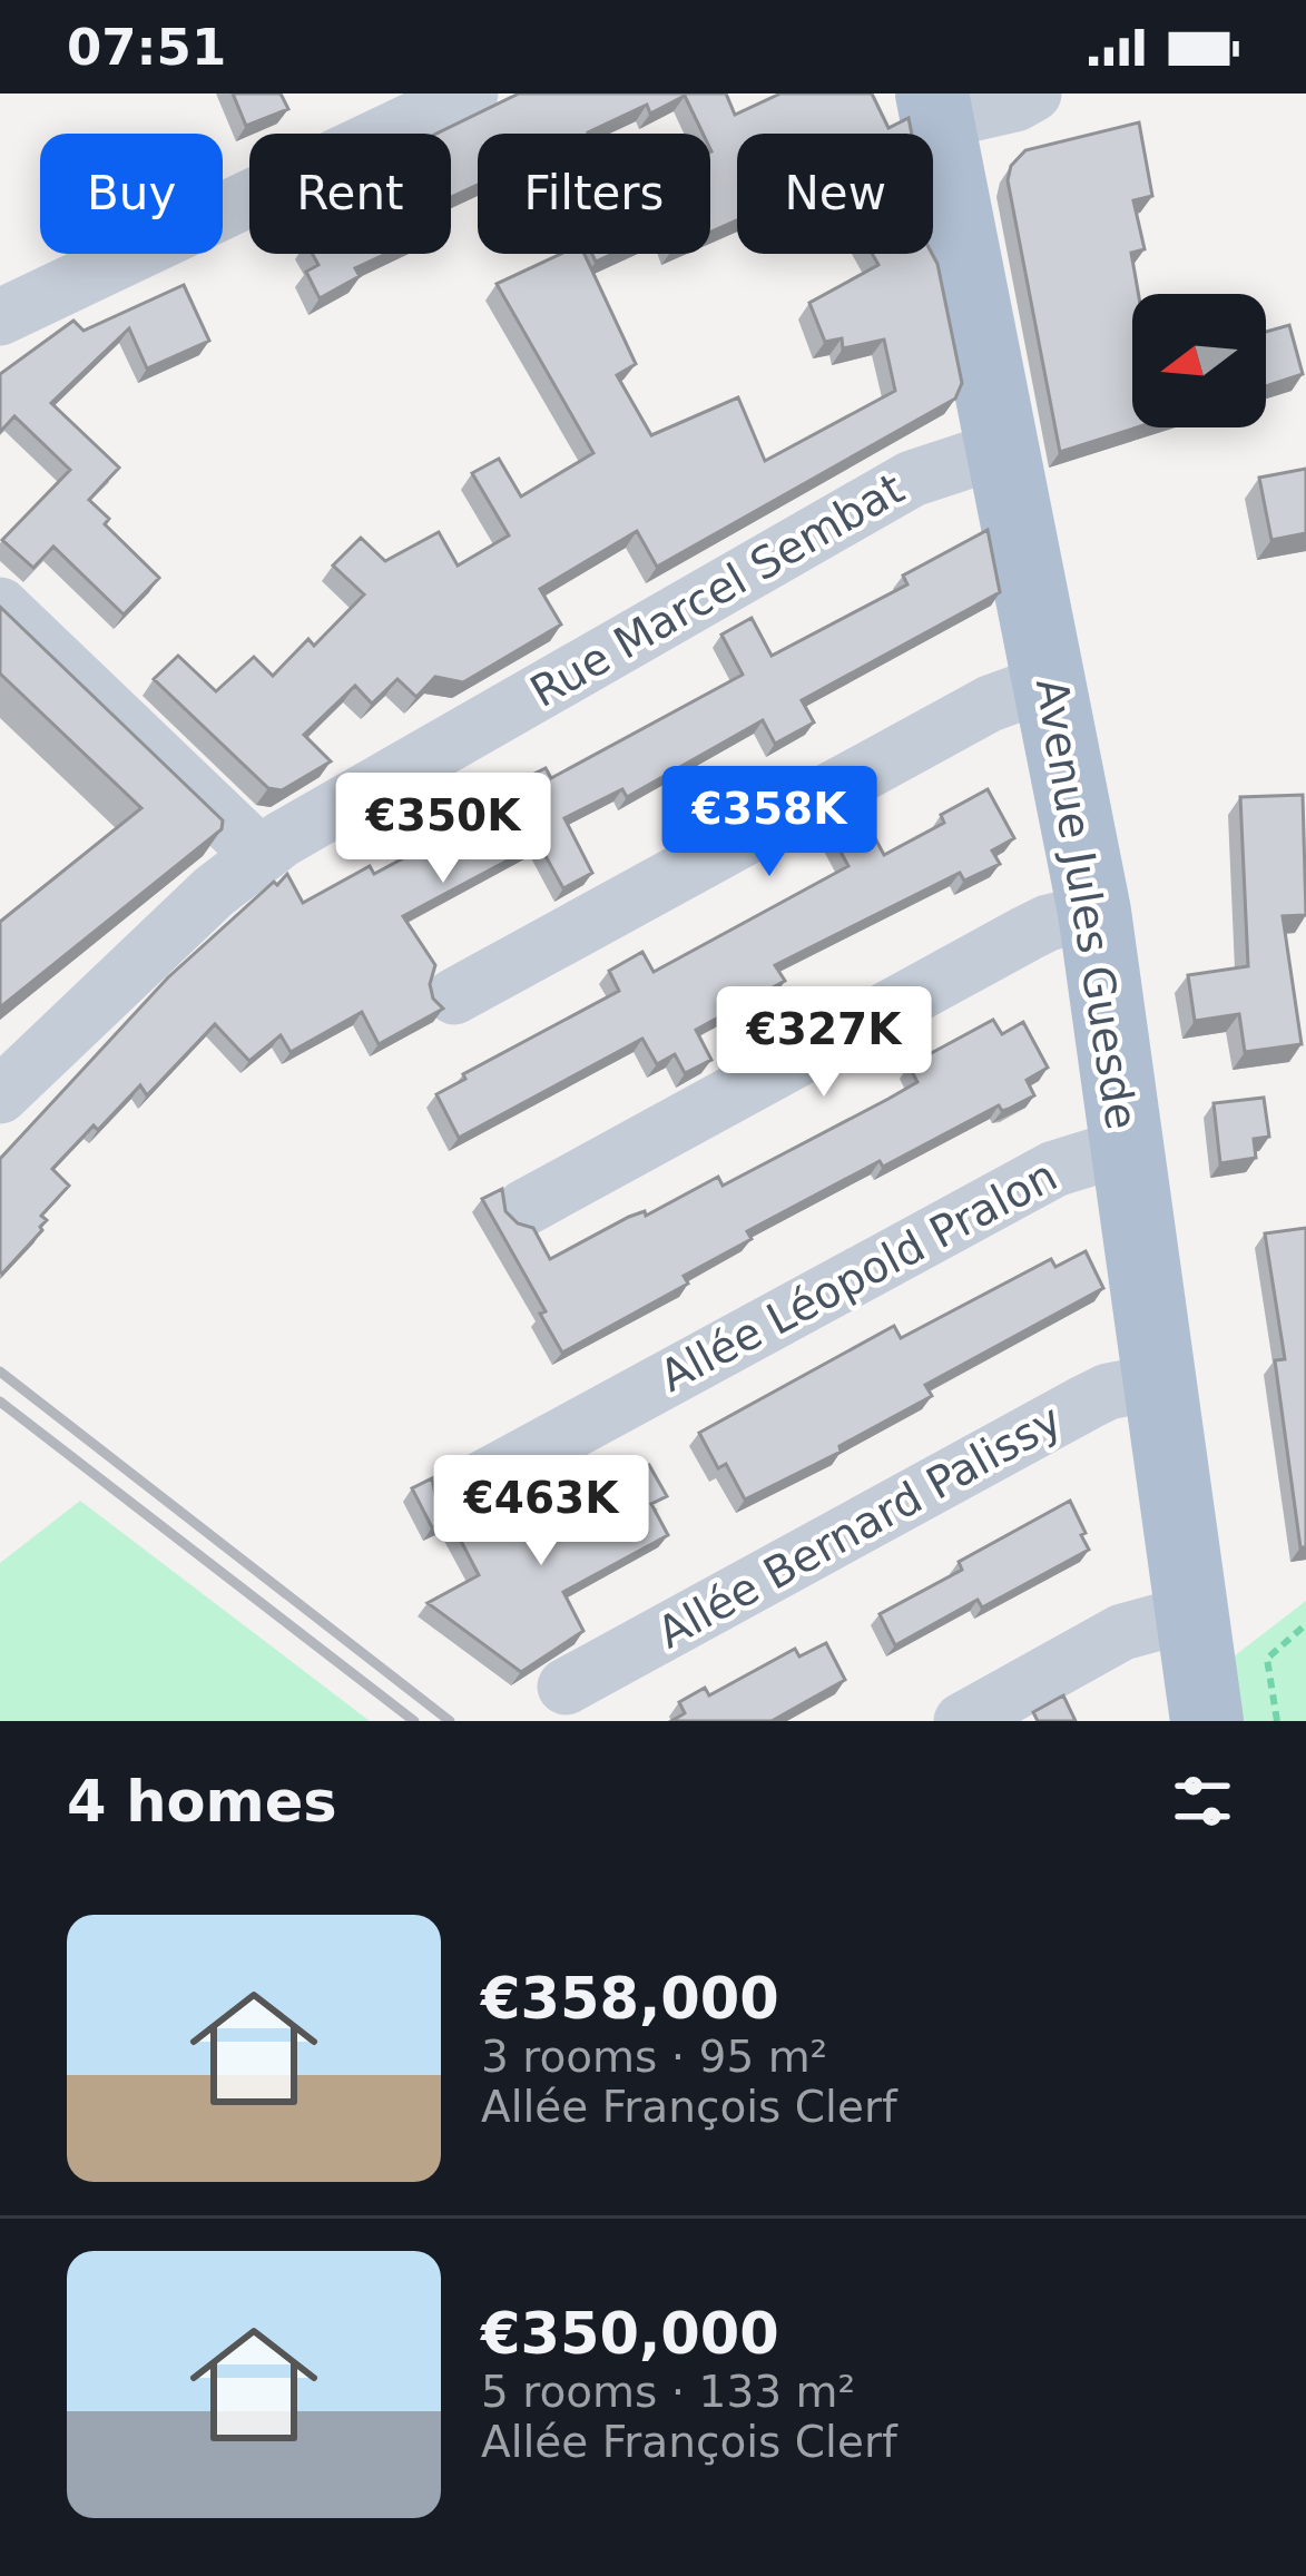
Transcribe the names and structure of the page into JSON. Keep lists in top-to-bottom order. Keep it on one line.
{"streets":{"main road":["Avenue Jules Guesde"],"street":["Rue Marcel Sembat","Allée Léopold Pralon","Allée Bernard Palissy"]},"crossings":[["Rue Marcel Sembat","Avenue Jules Guesde"],["Avenue Jules Guesde","Allée Léopold Pralon"],["Avenue Jules Guesde","Allée Bernard Palissy"]],"north":"left","page":{"status":"07:51","chip":["Buy","Rent","Filters","New"],"price":["€358K","€350K","€327K","€463K"],"heading":"4 homes","list":[{"name":"€358,000","note":"3 rooms · 95 m² · Allée François Clerf"},{"name":"€350,000","note":"5 rooms · 133 m² · Allée François Clerf"}]}}
